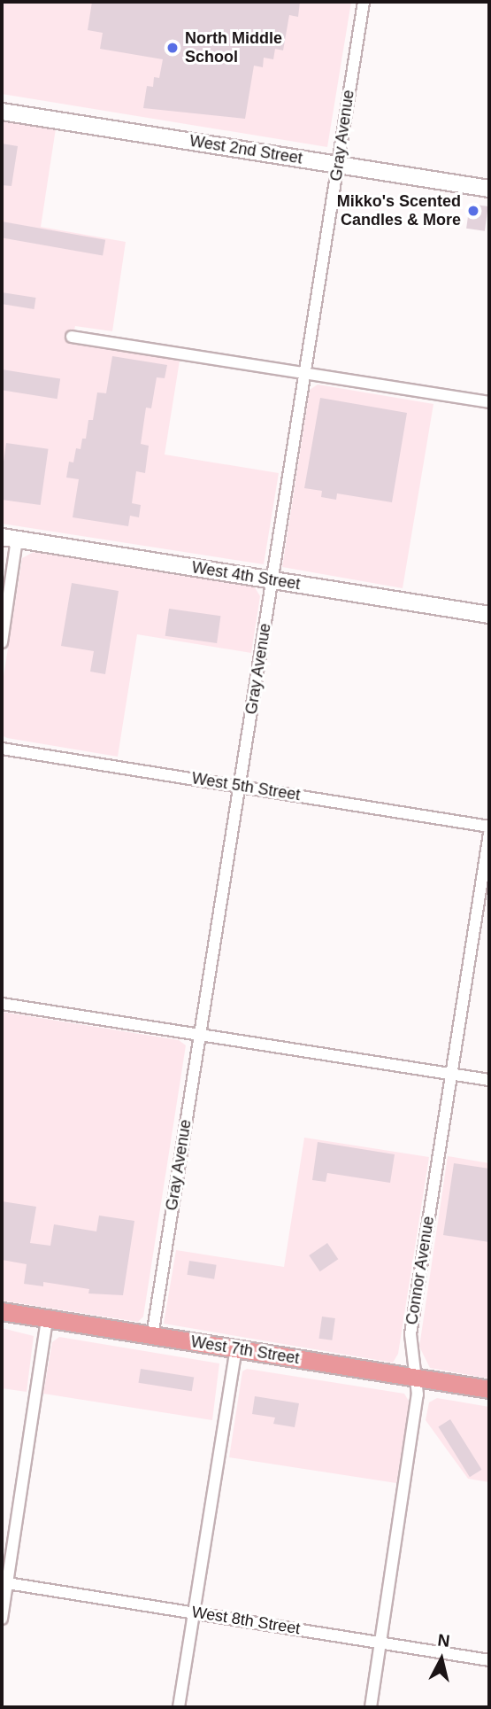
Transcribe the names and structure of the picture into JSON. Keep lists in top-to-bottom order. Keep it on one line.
{"streets":{"main road":["West 7th Street"],"street":["Gray Avenue","West 2nd Street","West 4th Street","West 5th Street","Connor Avenue","West 8th Street"]},"crossings":[["Gray Avenue","West 2nd Street"],["Gray Avenue","West 4th Street"],["Gray Avenue","West 5th Street"],["Gray Avenue","West 7th Street"],["Connor Avenue","West 7th Street"],["Connor Avenue","West 8th Street"]],"places":["North Middle School","Mikko's Scented Candles & More"],"north":"top"}
